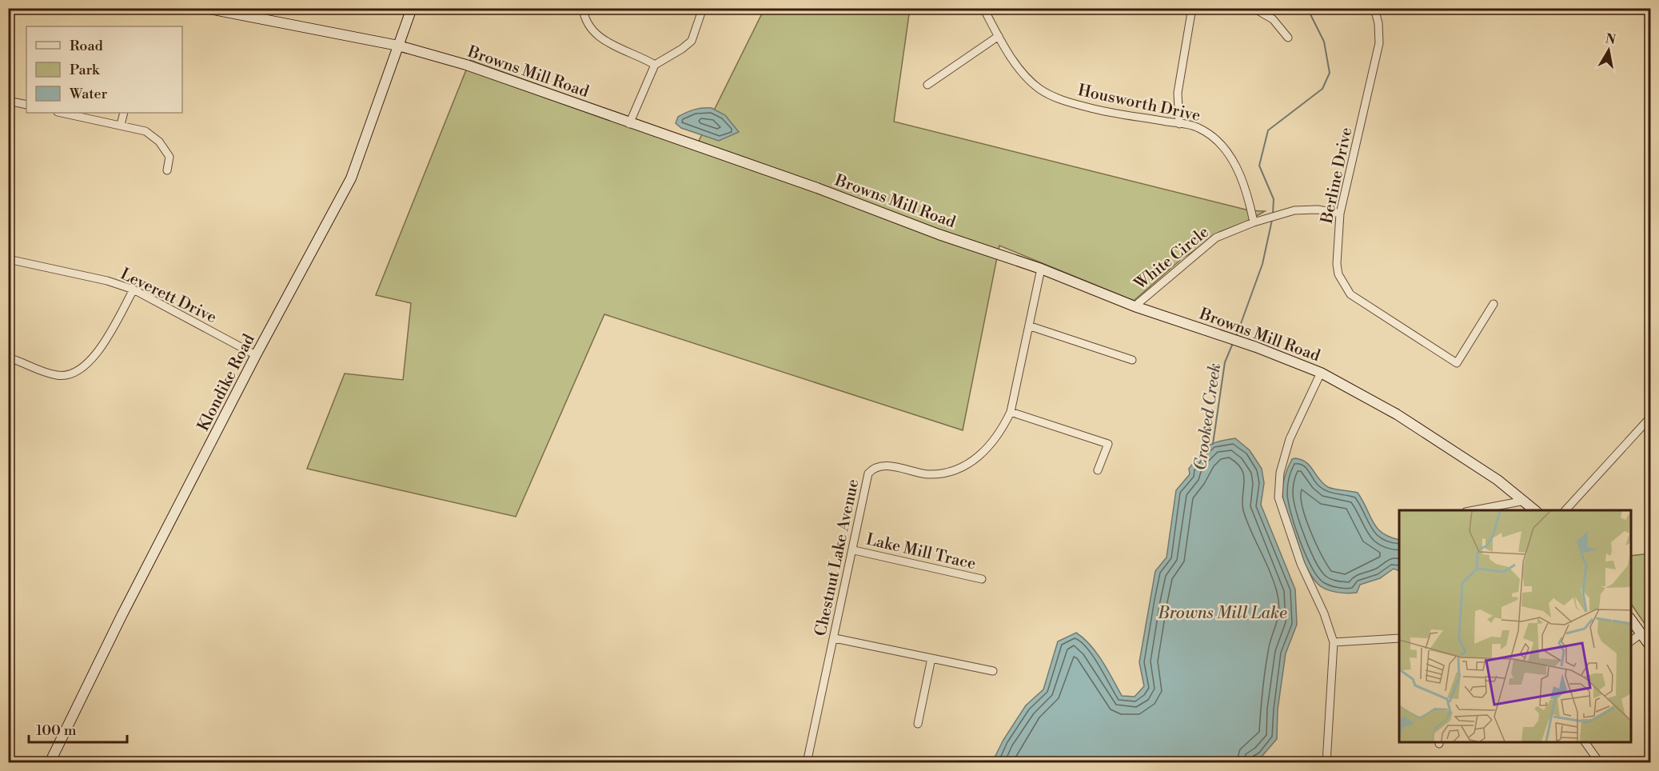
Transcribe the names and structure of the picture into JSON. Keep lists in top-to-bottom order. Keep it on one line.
{"streets":{"main road":["Browns Mill Road","Klondike Road"],"street":["Housworth Drive","Berline Drive","White Circle","Leverett Drive","Lake Mill Trace","Chestnut Lake Avenue"]},"crossings":[["Browns Mill Road","White Circle"],["Browns Mill Road","Klondike Road"],["Browns Mill Road","Chestnut Lake Avenue"],["Housworth Drive","White Circle"],["Berline Drive","White Circle"],["Leverett Drive","Klondike Road"],["Lake Mill Trace","Chestnut Lake Avenue"]],"water":["Crooked Creek","Browns Mill Lake"],"legend":["Road","Park","Water"],"scale_bar":"100 m","north":"top"}
